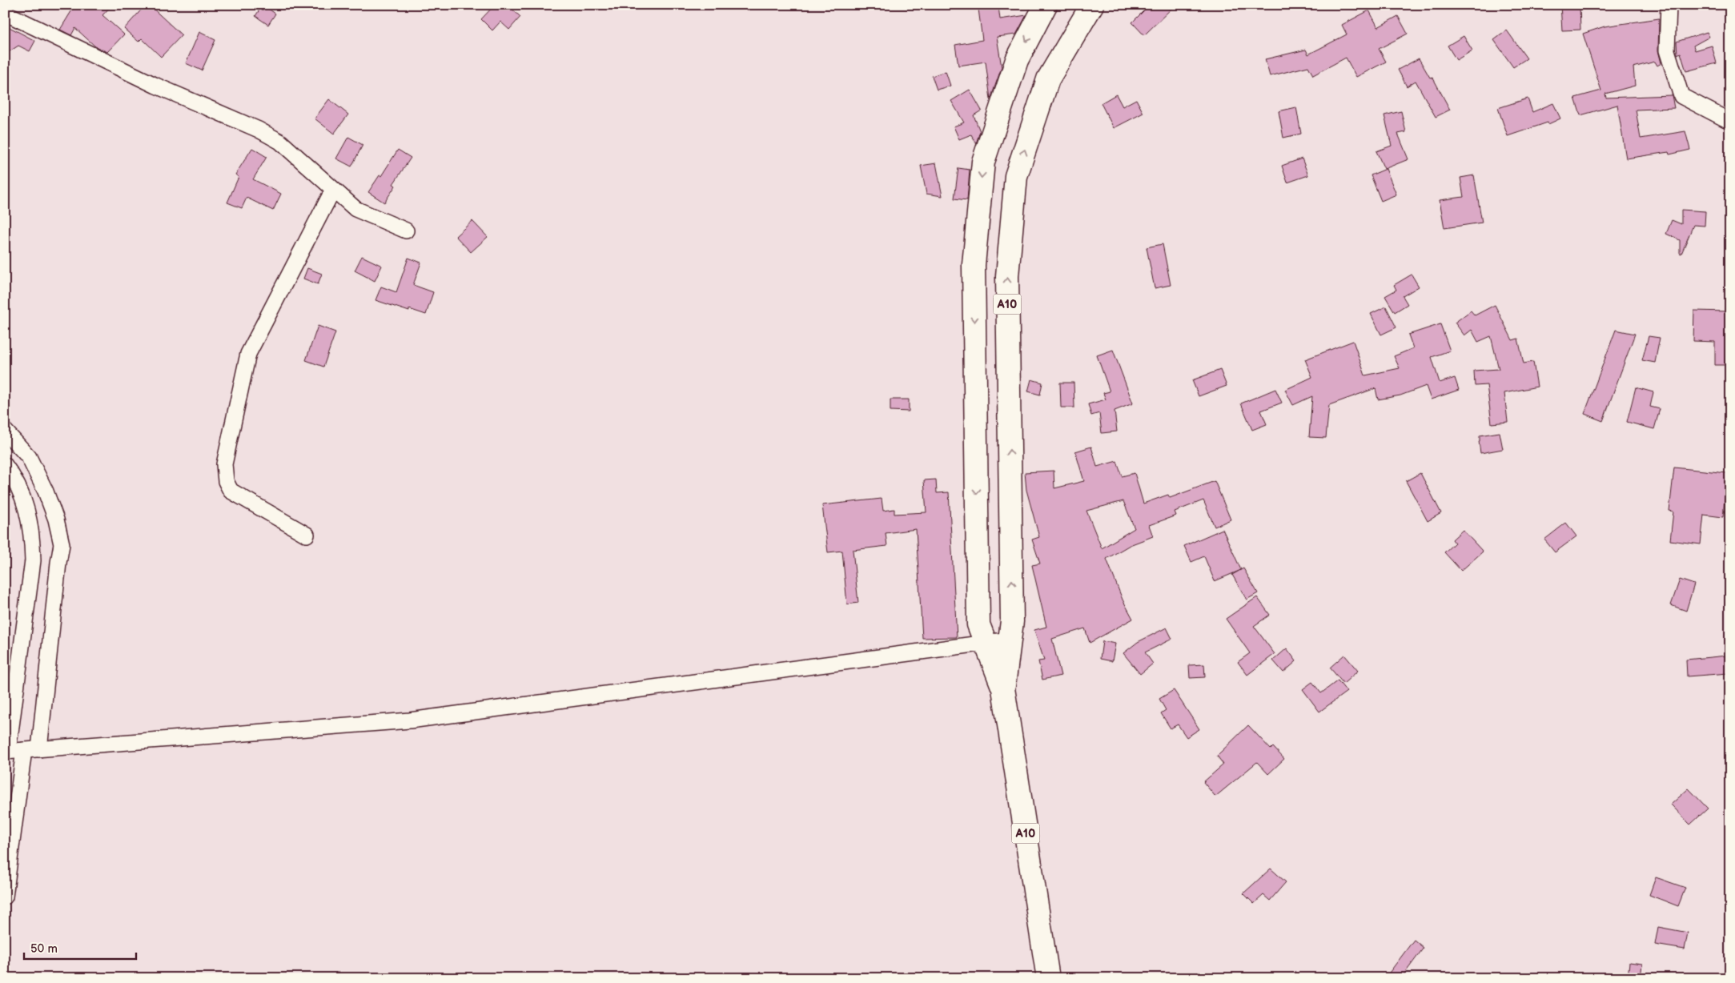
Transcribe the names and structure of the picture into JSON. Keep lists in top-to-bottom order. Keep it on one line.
{"streets":{"highway":["A10"]},"scale_bar":"50 m"}
